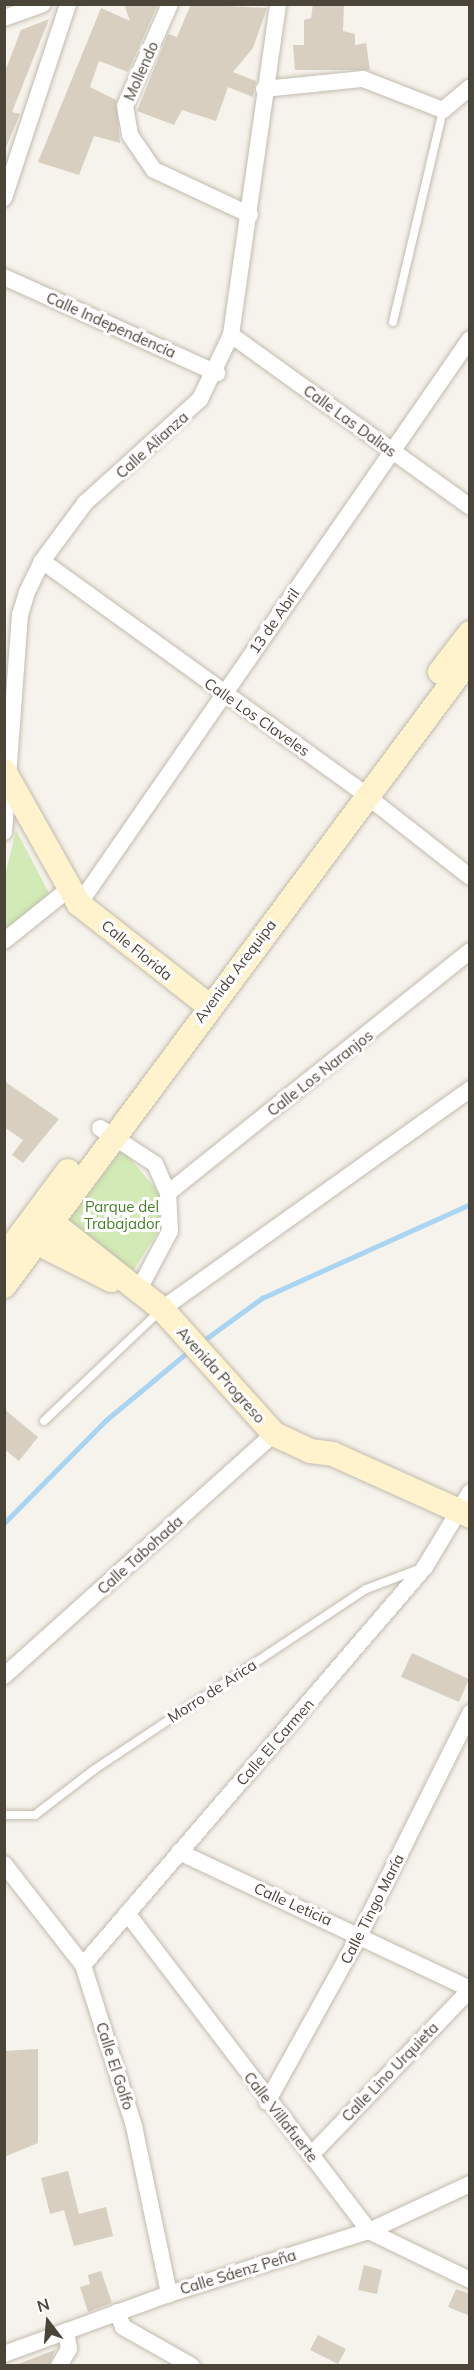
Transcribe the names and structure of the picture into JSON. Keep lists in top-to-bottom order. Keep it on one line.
{"streets":{"main road":["Calle Florida","Avenida Arequipa","Avenida Progreso"],"street":["Mollendo","Calle Independencia","Calle Las Dalias","Calle Alianza","13 de Abril","Calle Los Claveles","Calle Los Naranjos","Calle Tabohada","Calle El Carmen","Calle Leticia","Calle Tingo María","Calle El Golfo","Calle Lino Urquieta","Calle Villafuerte","Calle Sáenz Peña"],"lane":["Morro de Arica"]},"crossings":[["Mollendo","Calle Alianza"],["Calle Independencia","Calle Alianza"],["Calle Las Dalias","Calle Alianza"],["Calle Las Dalias","13 de Abril"],["Calle Alianza","Calle Los Claveles"],["13 de Abril","Calle Los Claveles"],["13 de Abril","Calle Florida"],["Calle Los Claveles","Avenida Arequipa"],["Calle Florida","Avenida Arequipa"],["Avenida Arequipa","Avenida Progreso"],["Avenida Progreso","Calle Tabohada"],["Avenida Progreso","Calle El Carmen"],["Morro de Arica","Calle El Carmen"],["Calle El Carmen","Calle Leticia"],["Calle El Carmen","Calle El Golfo"],["Calle El Carmen","Calle Villafuerte"],["Calle Leticia","Calle Tingo María"],["Calle Leticia","Calle Lino Urquieta"],["Calle Tingo María","Calle Villafuerte"],["Calle El Golfo","Calle Sáenz Peña"],["Calle Lino Urquieta","Calle Villafuerte"],["Calle Villafuerte","Calle Sáenz Peña"]],"parks":["Parque del Trabajador"],"north":"top"}
